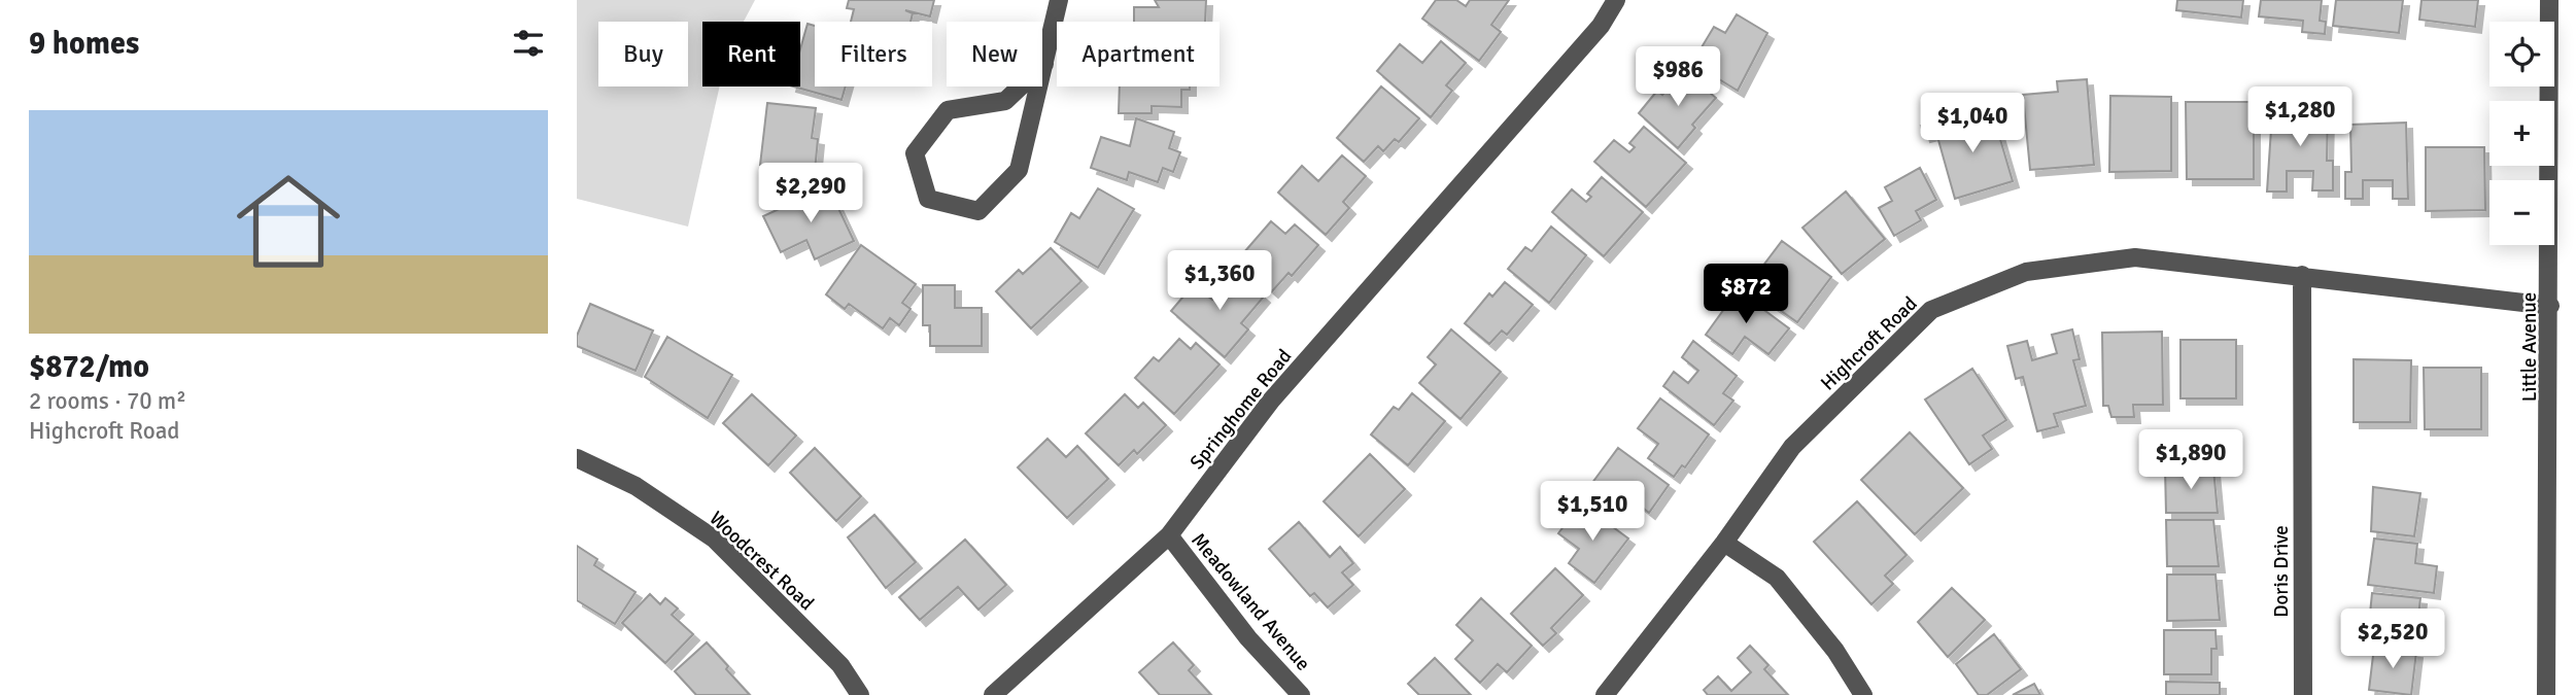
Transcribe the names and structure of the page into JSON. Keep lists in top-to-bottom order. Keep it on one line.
{"streets":{"street":["Highcroft Road","Little Avenue","Springhome Road","Woodcrest Road","Doris Drive","Meadowland Avenue"]},"crossings":[["Highcroft Road","Little Avenue"],["Highcroft Road","Doris Drive"],["Springhome Road","Meadowland Avenue"]],"page":{"heading":"9 homes","map_buttons":["+","−"],"chip":["Buy","Rent","Filters","New","Apartment"],"price":["$986","$1,280","$1,040","$2,290","$1,360","$872","$1,890","$1,510","$2,520"],"list":[{"name":"$872/mo","note":"2 rooms · 70 m² · Highcroft Road"}]}}
